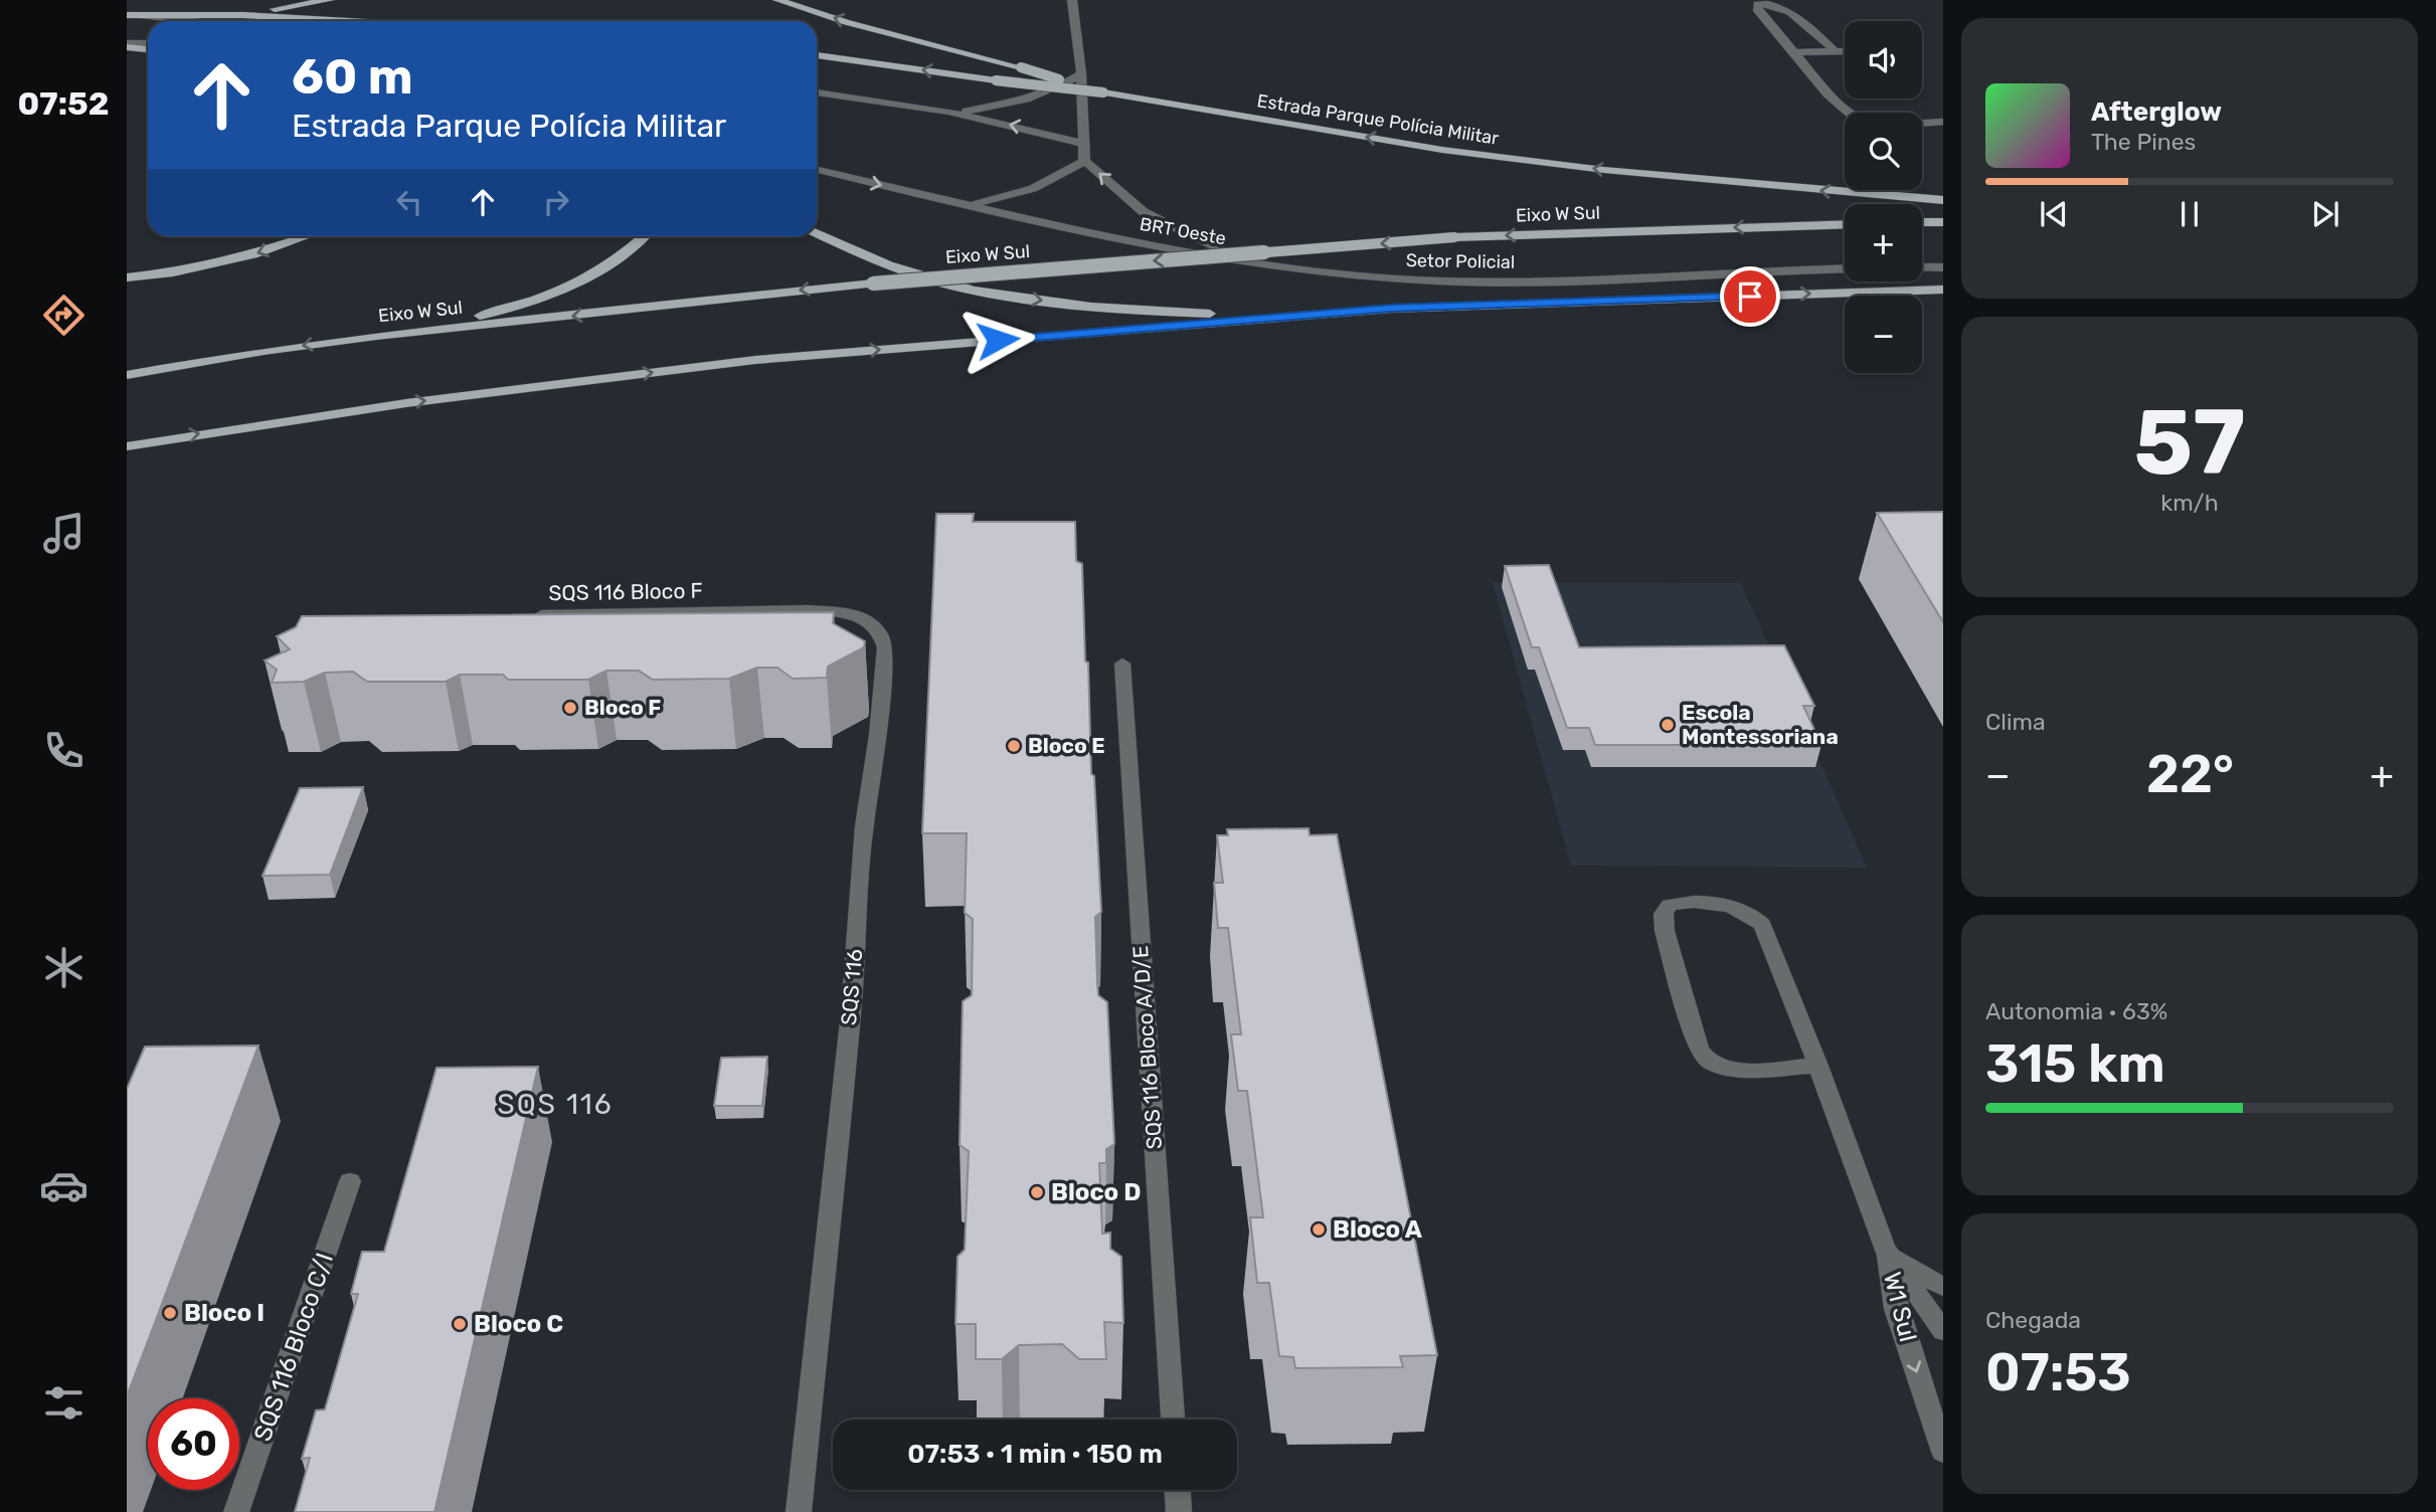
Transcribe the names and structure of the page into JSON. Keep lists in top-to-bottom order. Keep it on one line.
{"streets":{"main road":["Estrada Parque Polícia Militar","Eixo W Sul"],"street":["BRT Oeste","Setor Policial","SQS 116 Bloco F","SQS 116","SQS 116 Bloco A/D/E","W1 Sul","SQS 116 Bloco C/I"]},"crossings":[["BRT Oeste","Setor Policial"],["SQS 116 Bloco F","SQS 116"]],"districts":["SQS 116"],"places":["Bloco F","Escola Montessoriana","Bloco E","Bloco D","Bloco A","Bloco I","Bloco C"],"page":{"tabs":"07:52","map_buttons":["+","−"],"turn":["60 m","Estrada Parque Polícia Militar"],"song":["Afterglow","The Pines"],"tile":[["57","km/h"],"Clima",["Autonomia · 63%","315 km"],["Chegada","07:53"]],"heat":["−","22°","+"],"limit":"60","trip":"07:53 · 1 min · 150 m"}}
